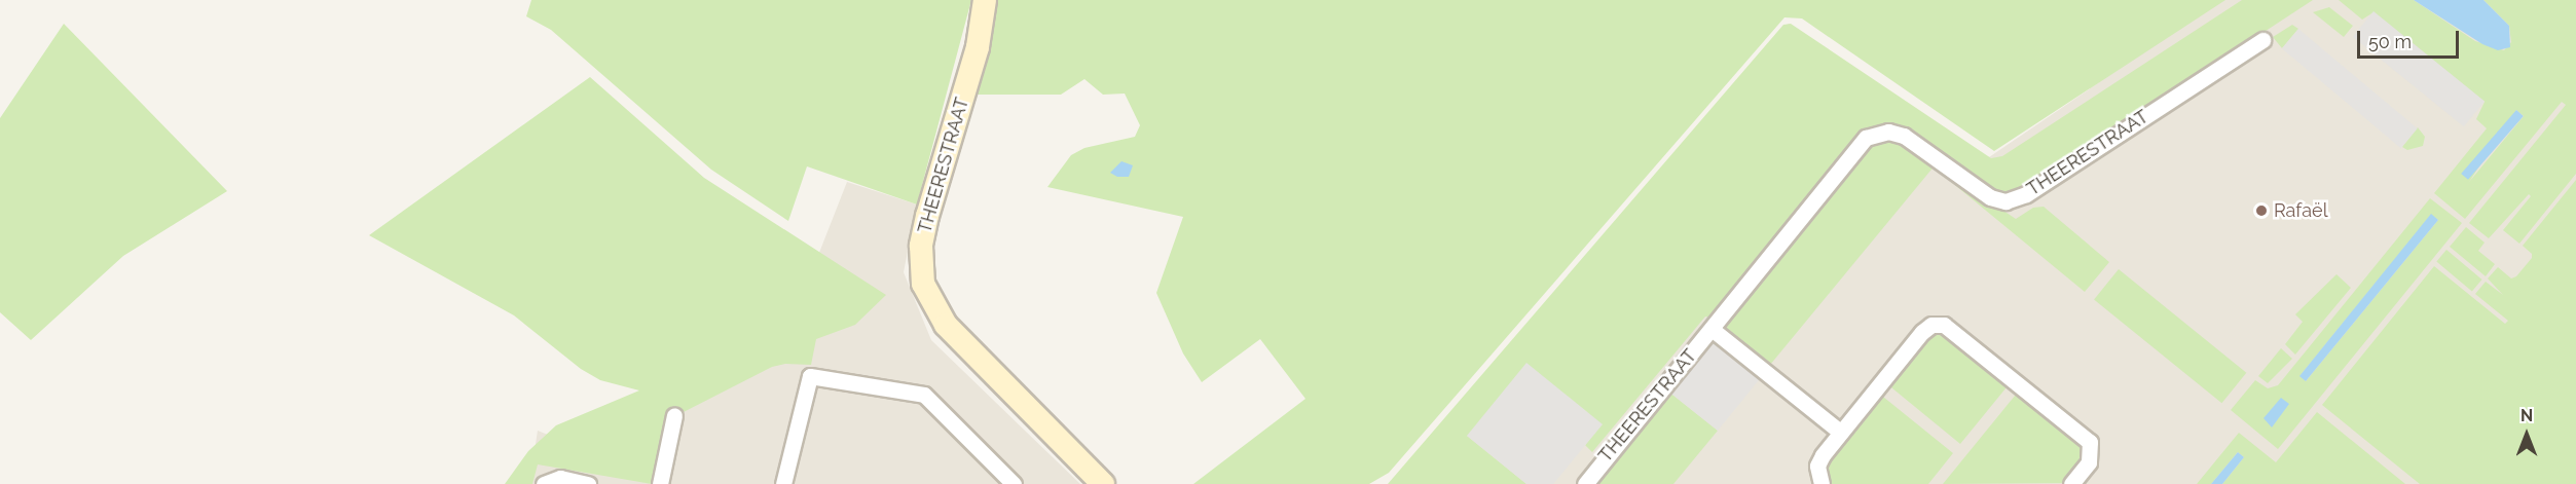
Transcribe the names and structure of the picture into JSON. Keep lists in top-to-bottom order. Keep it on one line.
{"streets":{"main road":["THEERESTRAAT"]},"places":["Rafaël"],"scale_bar":"50 m","north":"top"}
